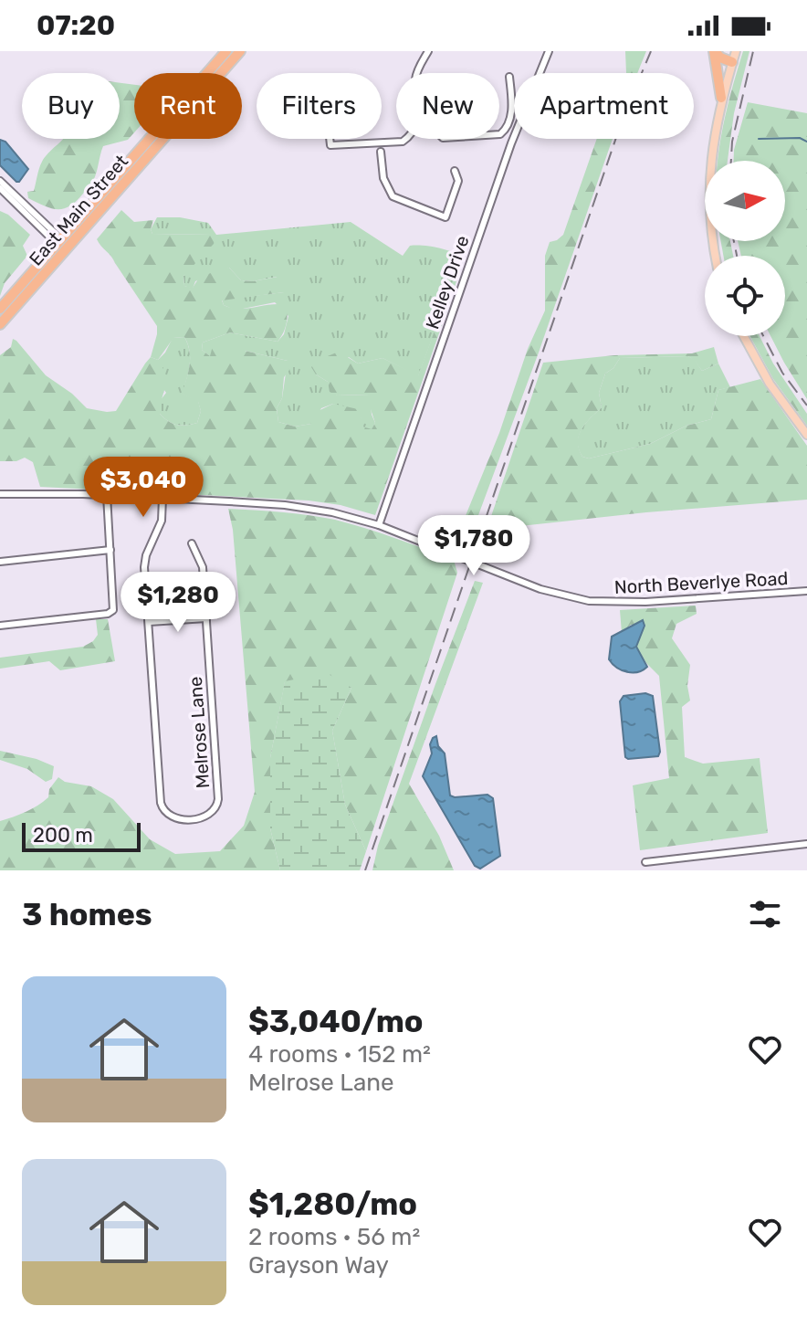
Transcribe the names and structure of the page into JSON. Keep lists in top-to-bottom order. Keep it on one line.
{"streets":{"highway":["East Main Street"],"street":["Kelley Drive","North Beverlye Road","Melrose Lane"]},"crossings":[["Kelley Drive","North Beverlye Road"],["North Beverlye Road","Melrose Lane"]],"scale_bar":"200 m","north":"right","page":{"status":"07:20","chip":["Buy","Rent","Filters","New","Apartment"],"price":["$3,040","$1,780","$1,280"],"scale":"200 m","heading":"3 homes","list":[{"name":"$3,040/mo","note":"4 rooms · 152 m² · Melrose Lane"},{"name":"$1,280/mo","note":"2 rooms · 56 m² · Grayson Way"}]}}
